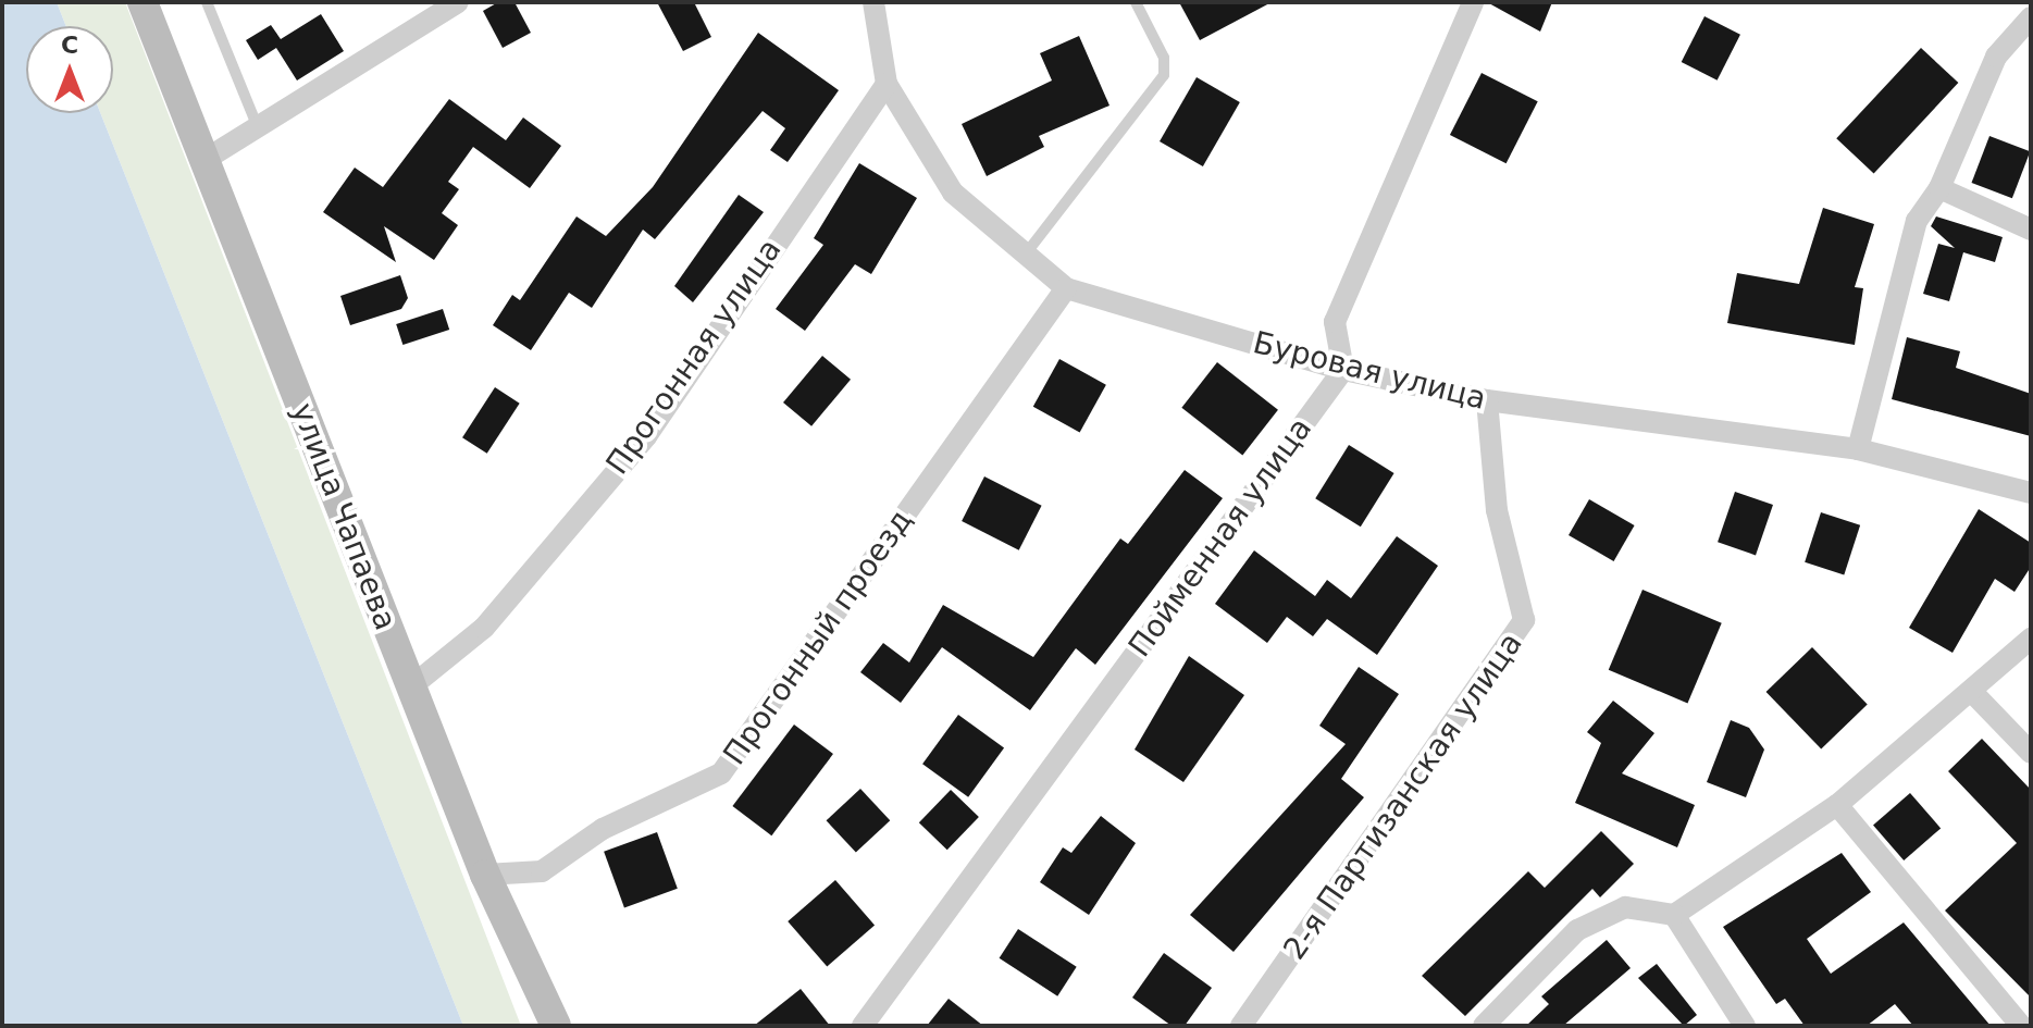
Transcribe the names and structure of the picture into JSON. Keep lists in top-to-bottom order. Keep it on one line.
{"streets":{"street":["Прогонная улица","Буровая улица","улица Чапаева","Пойменная улица","Прогонный проезд","2-я Партизанская улица"]},"crossings":[["Прогонная улица","Буровая улица"],["Прогонная улица","улица Чапаева"],["Буровая улица","Пойменная улица"],["Буровая улица","Прогонный проезд"],["Буровая улица","2-я Партизанская улица"],["улица Чапаева","Прогонный проезд"]],"north":"top"}
